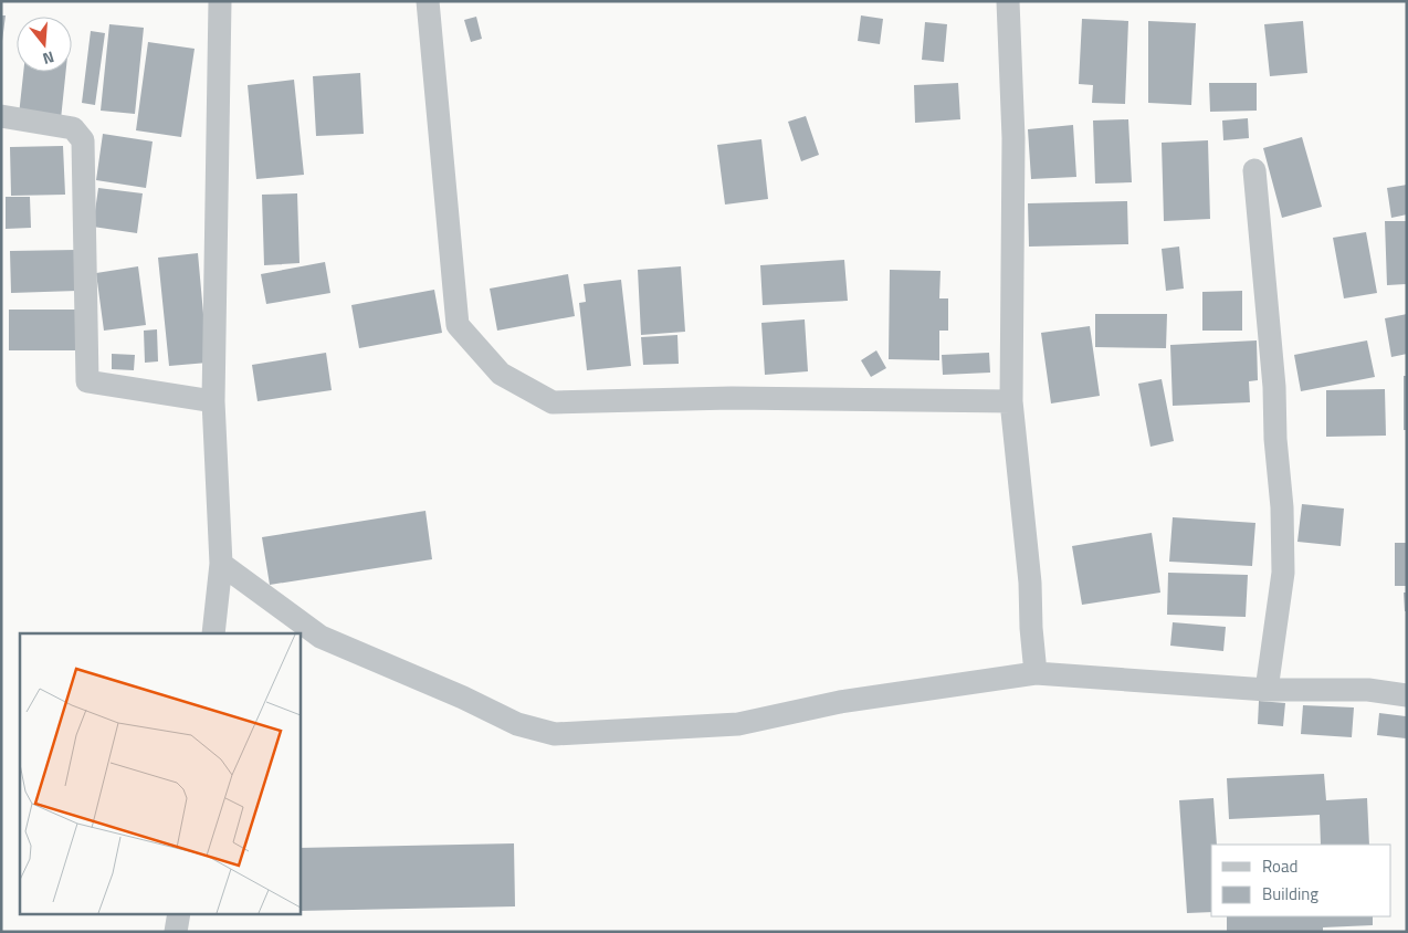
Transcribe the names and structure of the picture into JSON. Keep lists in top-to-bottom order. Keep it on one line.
{"legend":["Road","Building"],"north":"bottom"}
